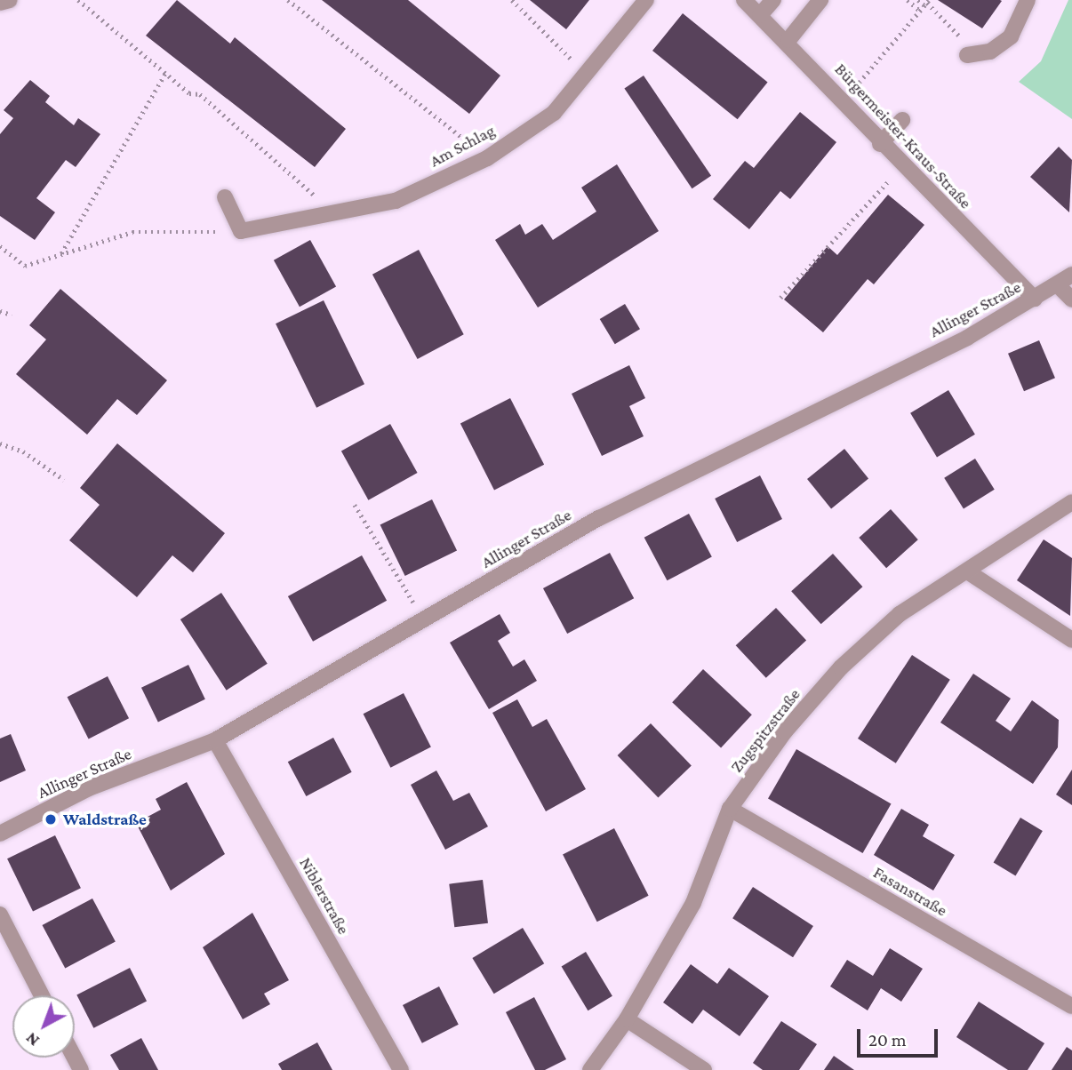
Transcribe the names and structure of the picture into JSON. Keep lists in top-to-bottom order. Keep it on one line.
{"streets":{"street":["Bürgermeister-Kraus-Straße","Am Schlag","Allinger Straße","Zugspitzstraße","Fasanstraße","Niblerstraße"]},"crossings":[["Bürgermeister-Kraus-Straße","Allinger Straße"],["Allinger Straße","Niblerstraße"],["Zugspitzstraße","Fasanstraße"]],"places":["Waldstraße"],"scale_bar":"20 m","north":"bottom left"}
